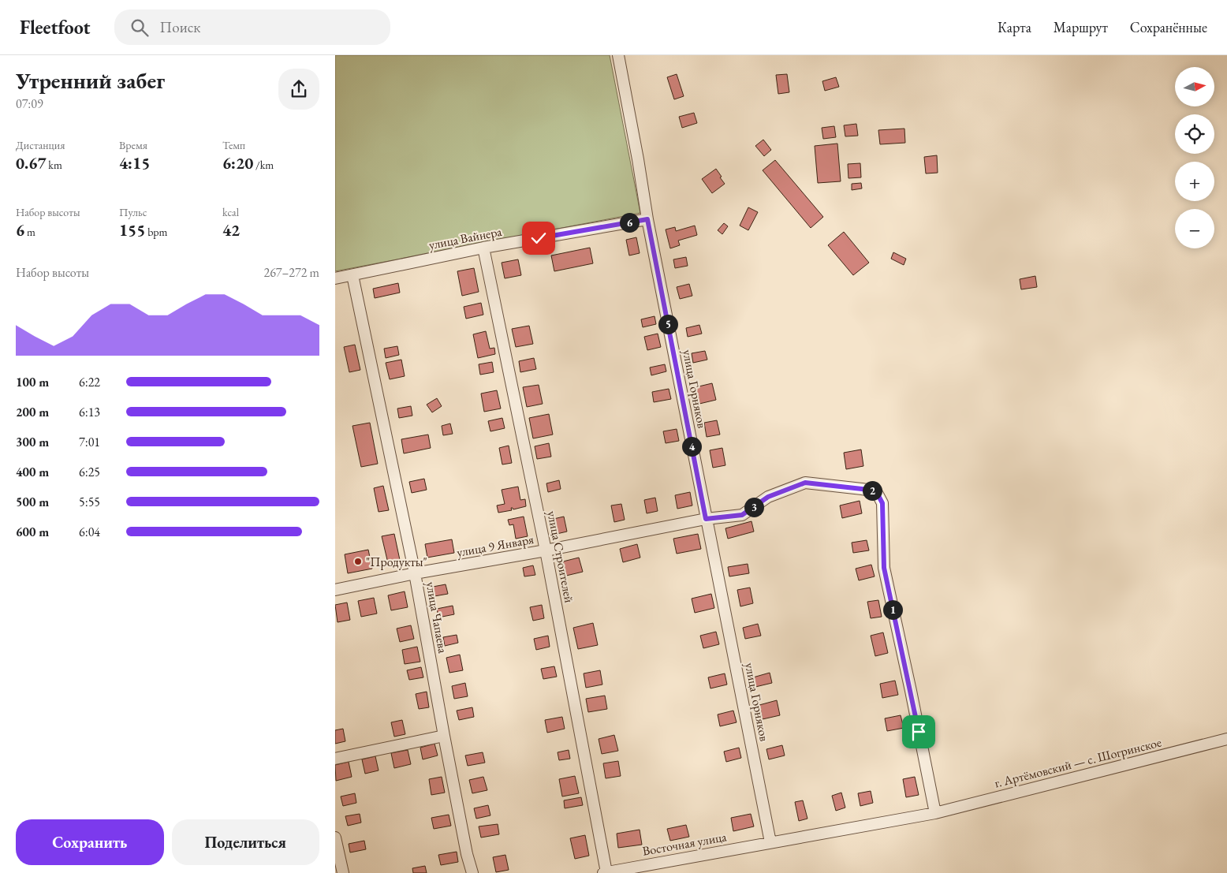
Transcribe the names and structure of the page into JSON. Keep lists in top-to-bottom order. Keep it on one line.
{"streets":{"street":["улица Вайнера","улица Горняков","улица 9 Января","улица Строителей","улица Чапаева","г. Артёмовский — с. Шогринское","Восточная улица"]},"crossings":[["улица Вайнера","улица Горняков"],["улица Вайнера","улица Строителей"],["улица Вайнера","улица Чапаева"],["улица Горняков","улица 9 Января"],["улица Горняков","г. Артёмовский — с. Шогринское"],["улица Горняков","Восточная улица"],["улица 9 Января","улица Строителей"],["улица 9 Января","улица Чапаева"],["улица 9 Января","г. Артёмовский — с. Шогринское"],["улица Строителей","Восточная улица"],["г. Артёмовский — с. Шогринское","Восточная улица"]],"places":["\"Продукты\""],"north":"right","page":{"header":"Fleetfoot","search":"Поиск","nav":["Карта","Маршрут","Сохранённые"],"heading":["Утренний забег","07:09"],"map_buttons":["+","−"],"stats":[["Дистанция","0.67 km"],["Время","4:15"],["Темп","6:20 /km"],["Набор высоты","6 m"],["Пульс","155 bpm"],["kcal","42"]],"pins":["6","5","4","2","3","1"],"chart":["Набор высоты","267–272 m"],"list":[{"name":"100 m","note":"6:22"},{"name":"200 m","note":"6:13"},{"name":"300 m","note":"7:01"},{"name":"400 m","note":"6:25"},{"name":"500 m","note":"5:55"},{"name":"600 m","note":"6:04"}],"buttons":["Сохранить","Поделиться"]}}
